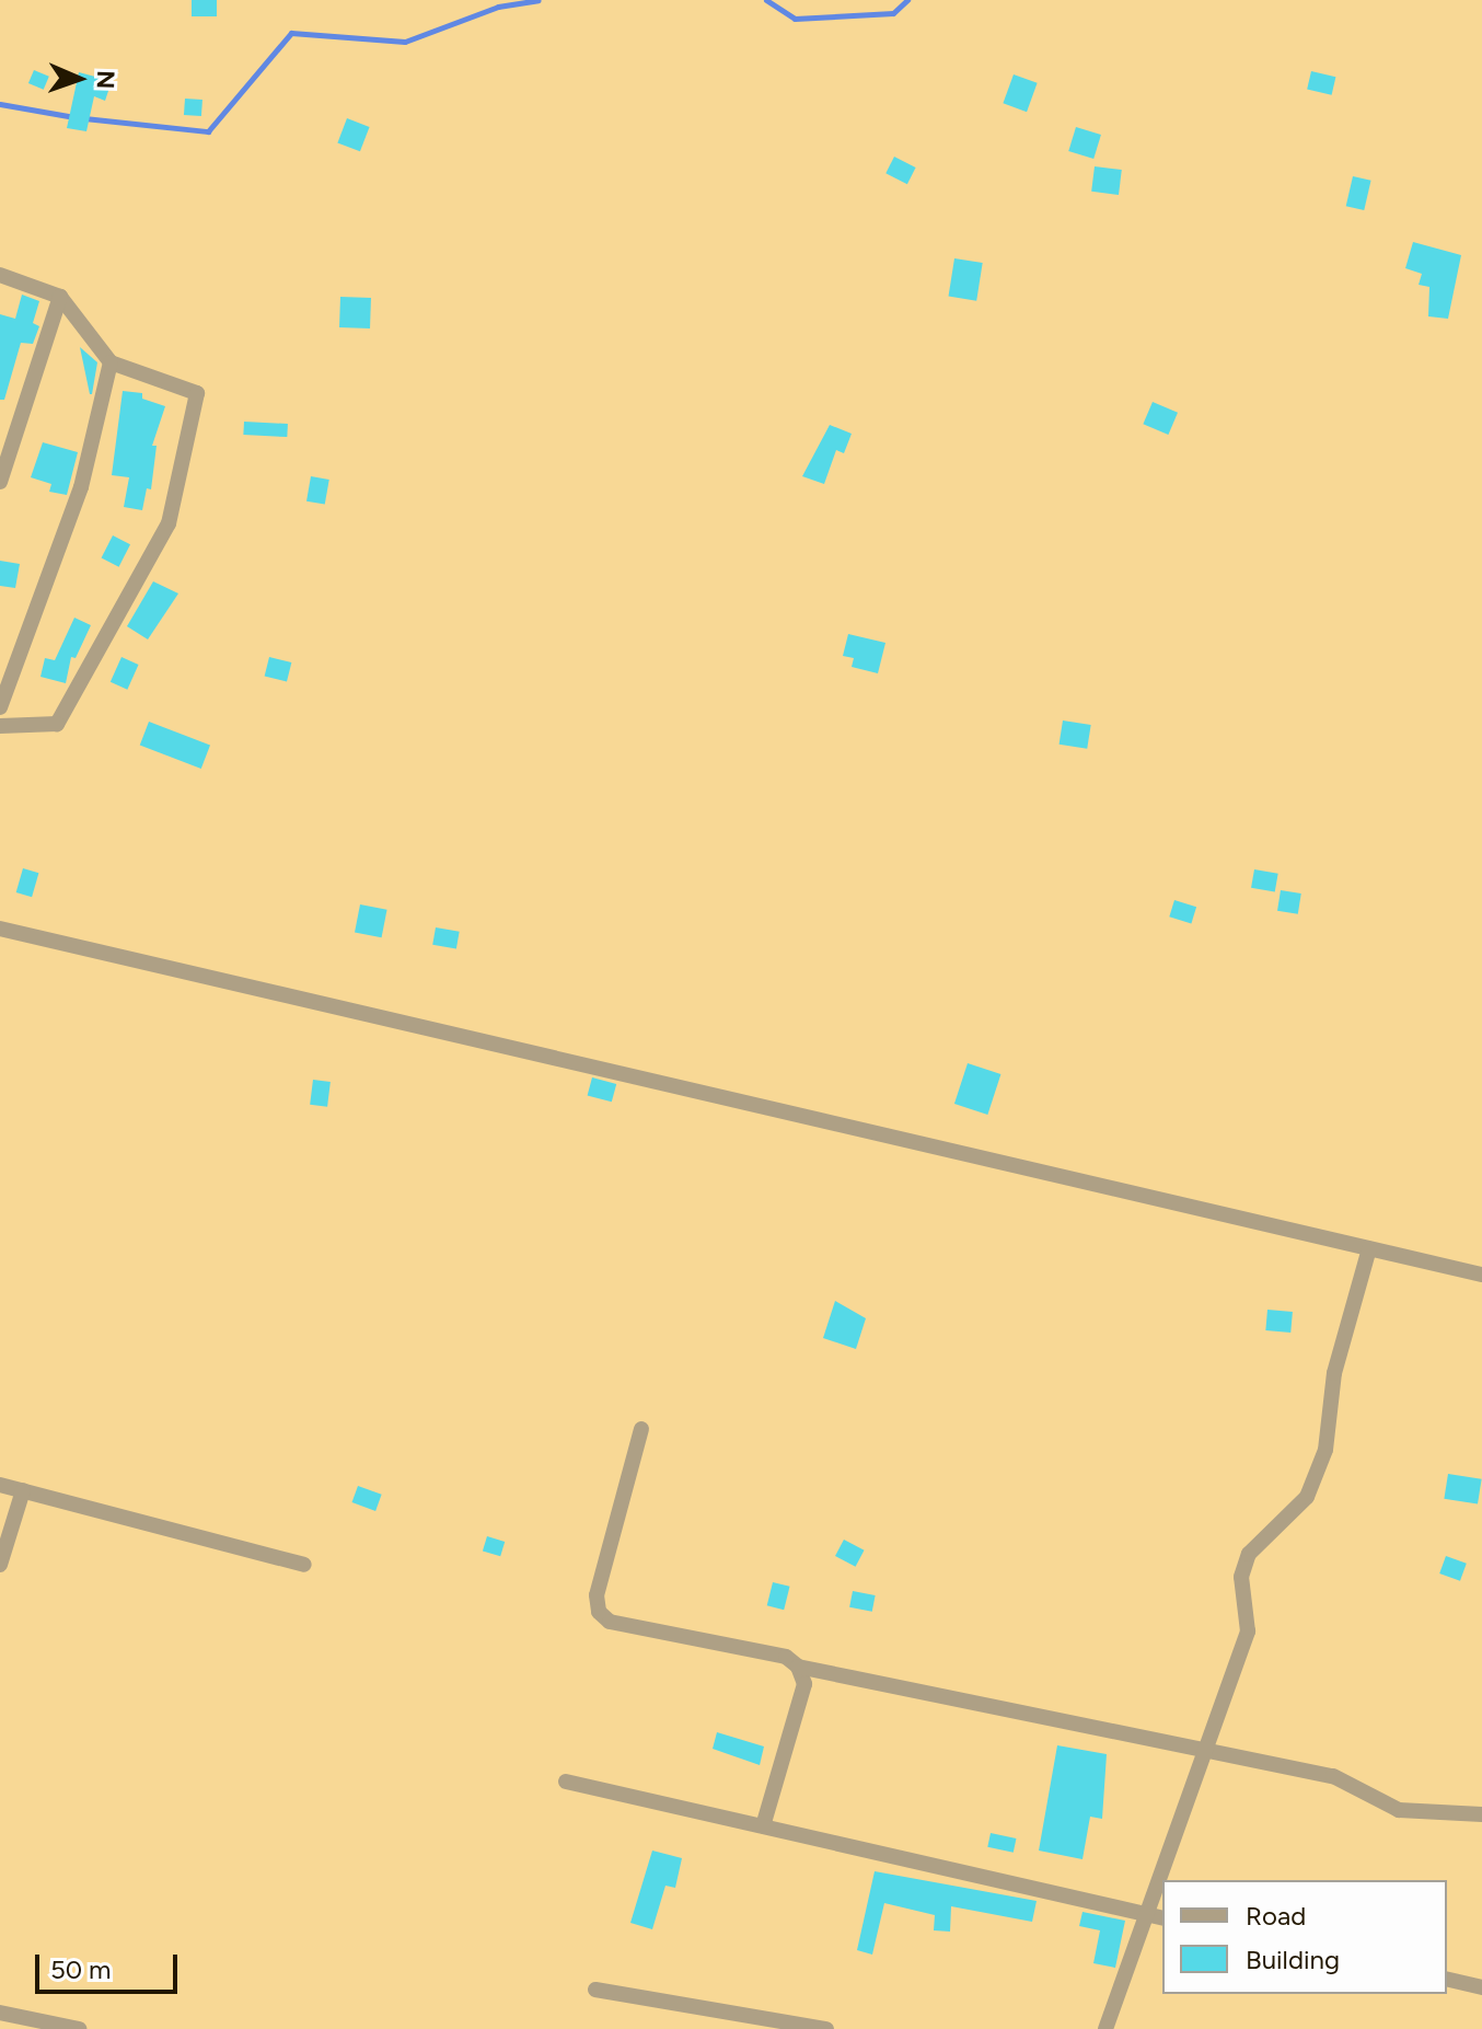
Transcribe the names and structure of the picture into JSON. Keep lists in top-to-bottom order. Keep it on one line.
{"legend":["Road","Building"],"scale_bar":"50 m","north":"right"}
